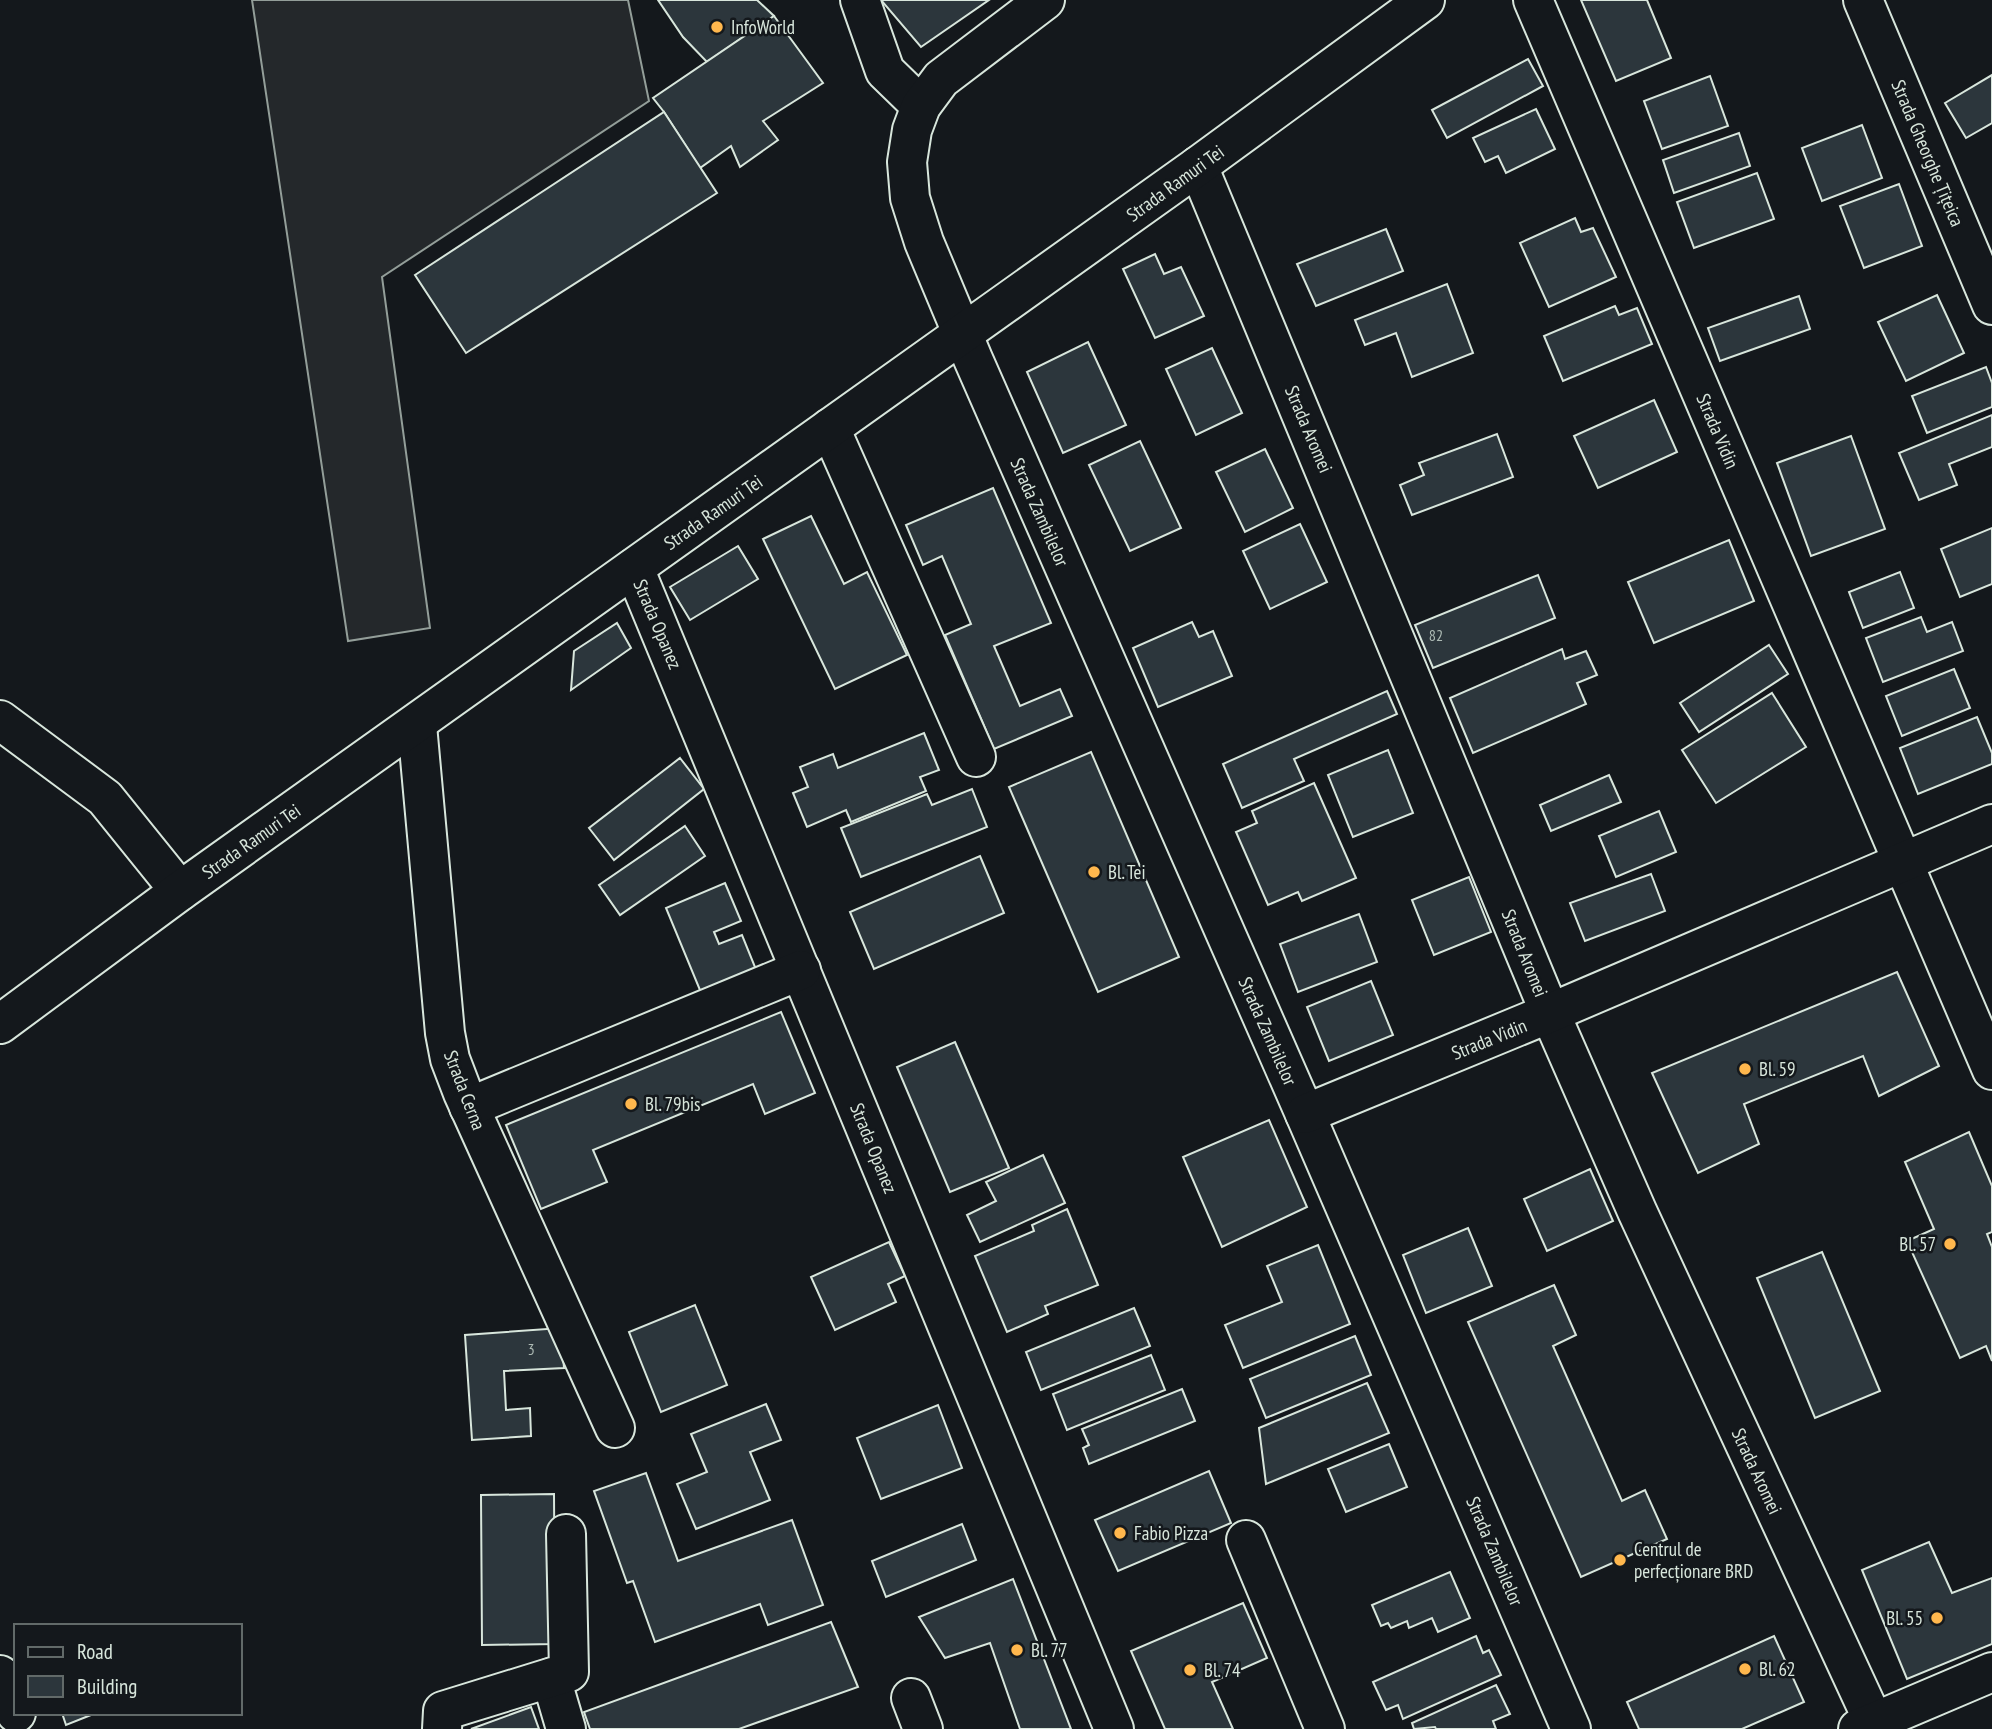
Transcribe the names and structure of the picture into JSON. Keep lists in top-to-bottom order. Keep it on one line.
{"streets":{"street":["Strada Gheorghe Țițeica","Strada Ramuri Tei","Strada Aromei","Strada Vidin","Strada Zambilelor","Strada Opanez","Strada Cerna"]},"crossings":[["Strada Ramuri Tei","Strada Aromei"],["Strada Ramuri Tei","Strada Zambilelor"],["Strada Ramuri Tei","Strada Opanez"],["Strada Ramuri Tei","Strada Cerna"],["Strada Aromei","Strada Vidin"],["Strada Vidin","Strada Zambilelor"]],"places":["InfoWorld","Bl. Tei","Bl. 59","Bl. 79bis","Bl. 57","Fabio Pizza","Centrul de perfecționare BRD","Bl. 55","Bl. 77","Bl. 62","Bl. 74"],"house_numbers":["82","3"],"legend":["Road","Building"]}
